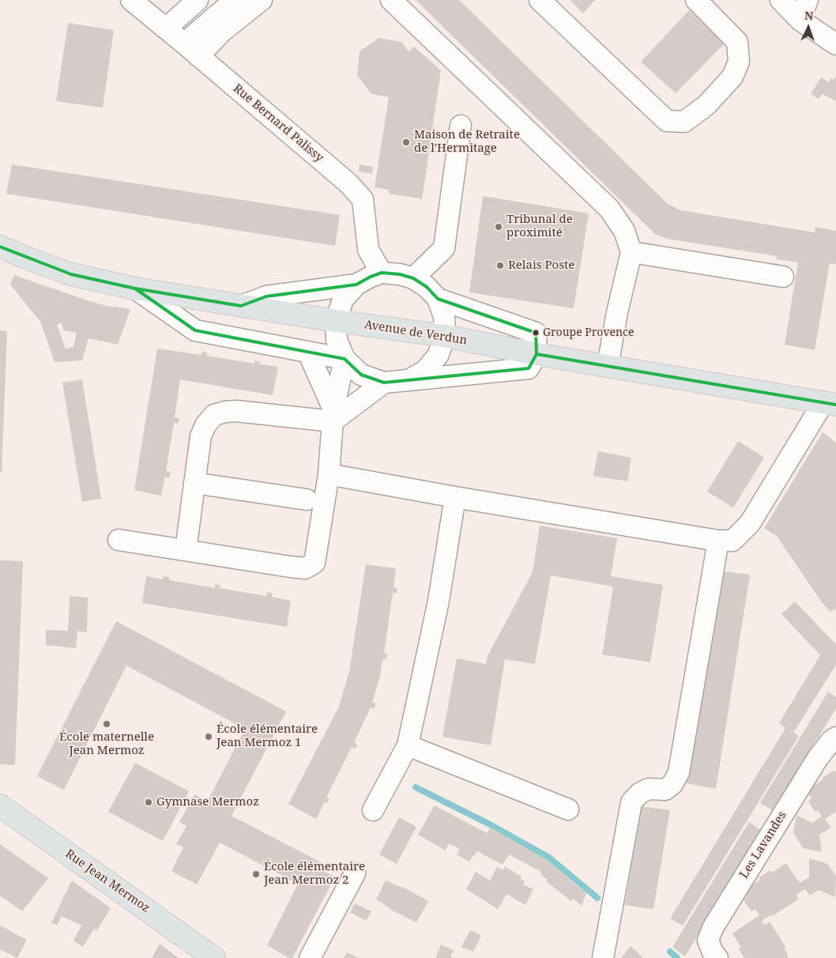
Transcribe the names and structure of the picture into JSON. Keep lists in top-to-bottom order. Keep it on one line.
{"streets":{"main road":["Avenue de Verdun","Rue Jean Mermoz"],"street":["Rue Bernard Palissy","Les Lavandes"]},"places":["Maison de Retraite de l'Hermitage","Tribunal de proximité","Relais Poste","Groupe Provence","École maternelle Jean Mermoz","École élémentaire Jean Mermoz 1","Gymnase Mermoz","École élémentaire Jean Mermoz 2"],"north":"top"}
